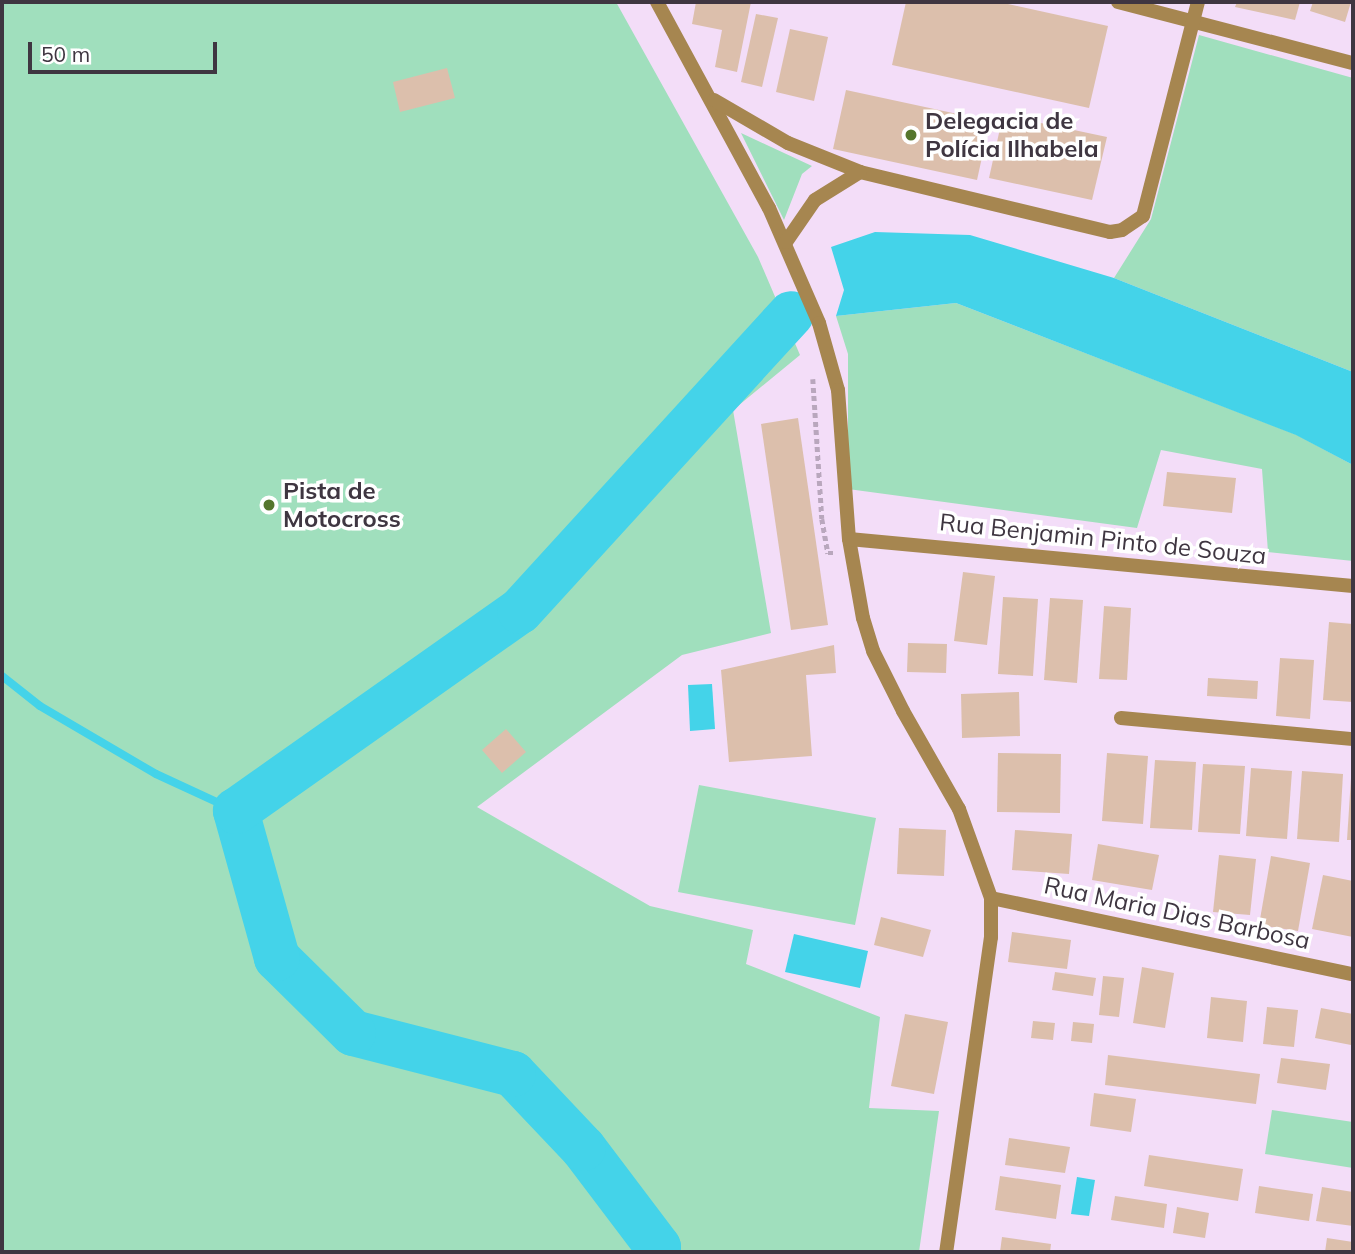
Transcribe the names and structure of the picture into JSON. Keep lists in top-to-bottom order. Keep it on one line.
{"streets":{"street":["Rua Benjamin Pinto de Souza","Rua Maria Dias Barbosa"]},"places":["Delegacia de Polícia Ilhabela","Pista de Motocross"],"scale_bar":"50 m"}
